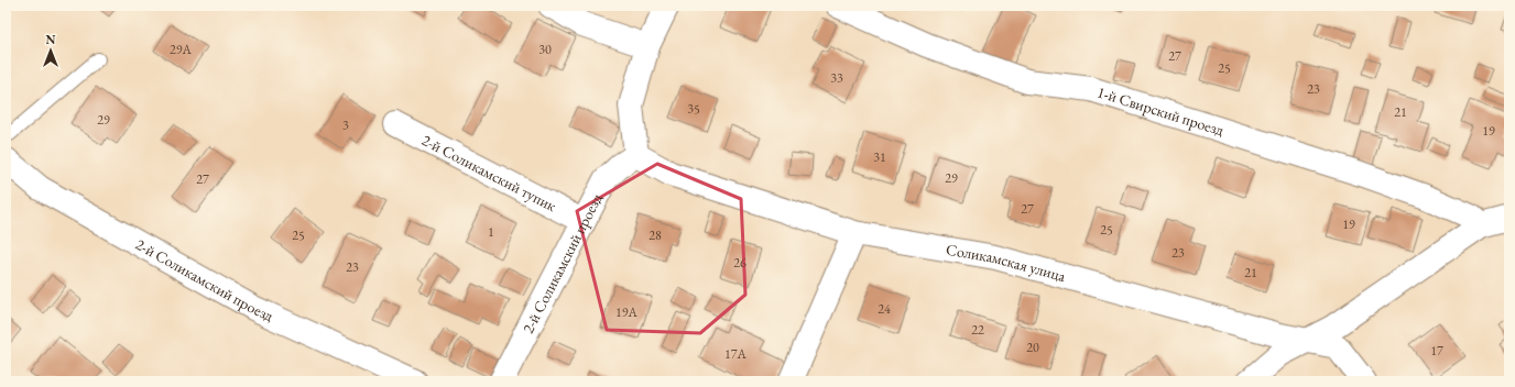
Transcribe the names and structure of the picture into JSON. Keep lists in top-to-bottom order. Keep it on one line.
{"streets":{"street":["1-й Свирский проезд","2-й Соликамский тупик","2-й Соликамский проезд","Соликамская улица"]},"crossings":[["2-й Соликамский тупик","2-й Соликамский проезд"],["2-й Соликамский проезд","Соликамская улица"]],"house_numbers":["29А","30","27","25","33","23","35","21","29","3","19","31","29","27","27","19","25","1","25","28","23","26","23","21","24","19А","22","20","17","17А"],"north":"top"}
